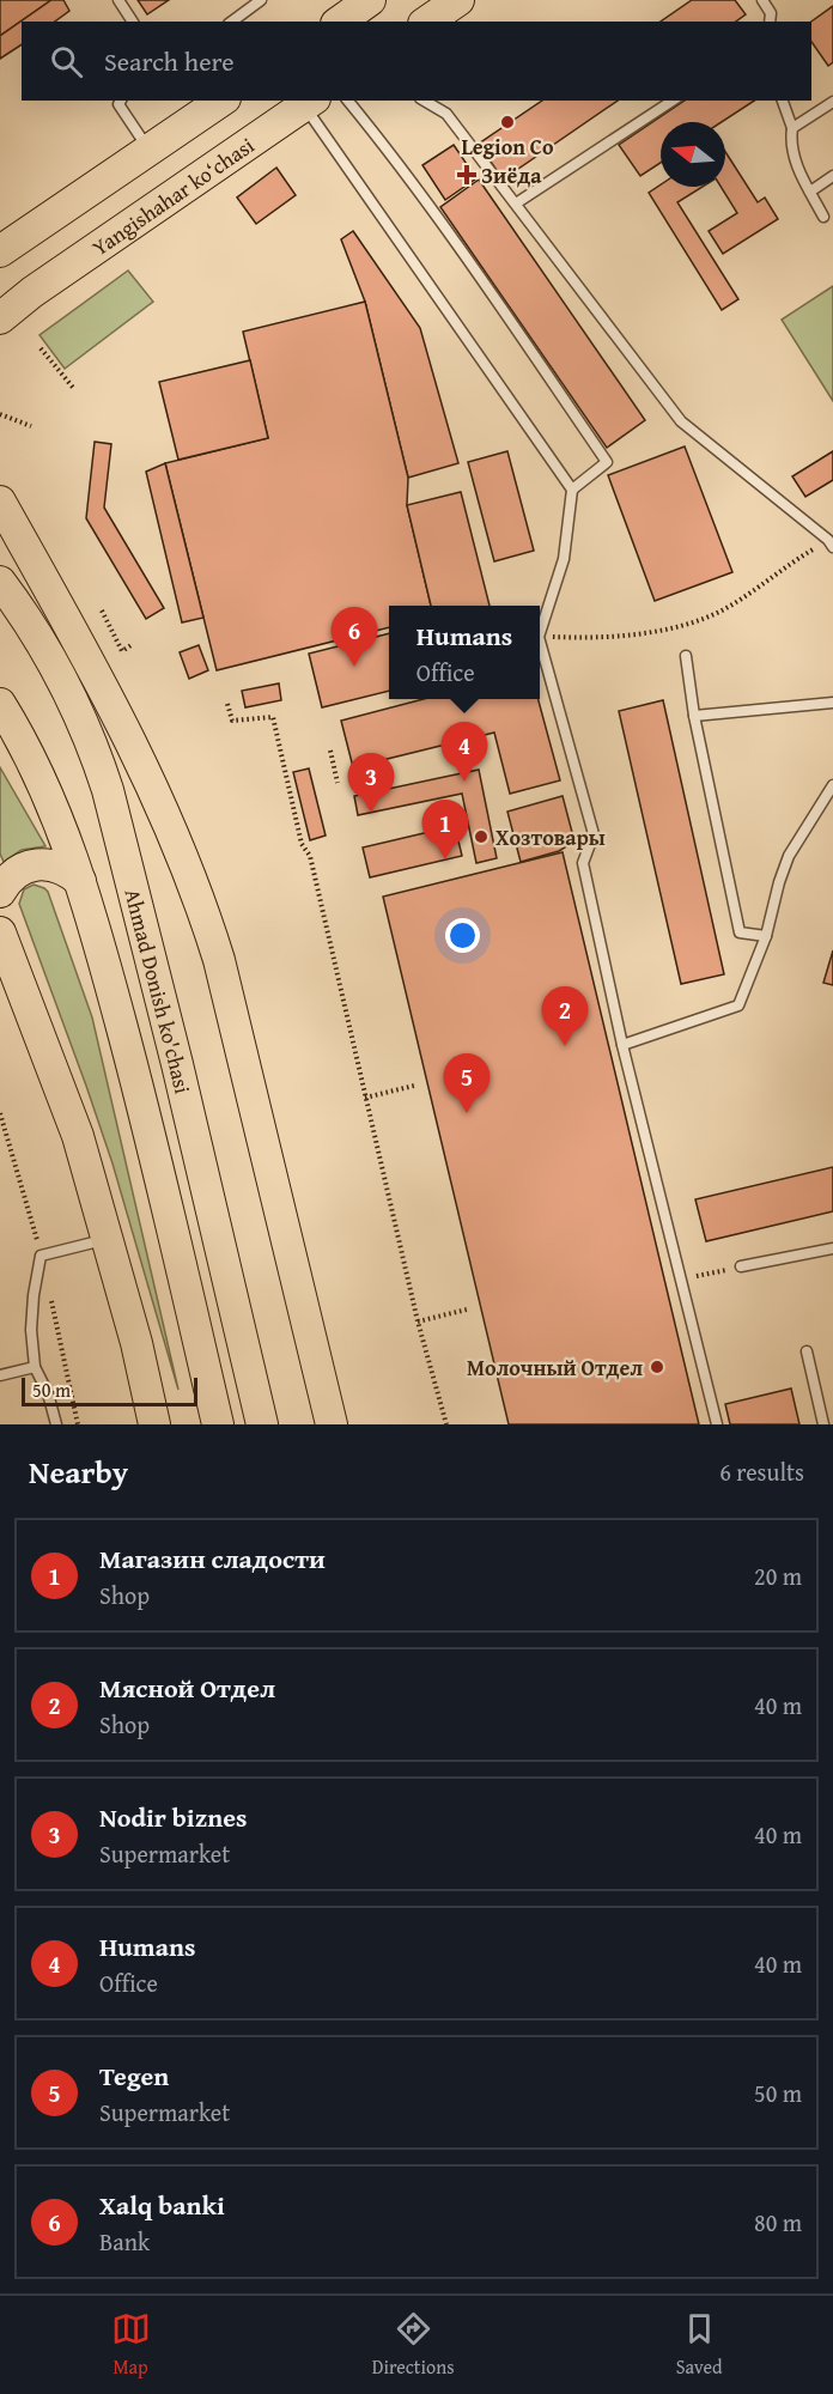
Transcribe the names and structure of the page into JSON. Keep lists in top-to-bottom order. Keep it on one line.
{"streets":{"main road":["Yangishahar ko‘chasi","Ahmad Donish ko'chasi"]},"places":{"other":["Legion Co","Хозтовары","Молочный Отдел"],"health":["Зиёда"]},"scale_bar":"50 m","north":"left","page":{"search":"Search here","popup":["Humans","Office"],"pins":["6","4","3","1","2","5"],"scale":"50 m","heading":["Nearby","6 results"],"list":[{"mark":"1","name":"Магазин сладости","note":"Shop","value":"20 m"},{"mark":"2","name":"Мясной Отдел","note":"Shop","value":"40 m"},{"mark":"3","name":"Nodir biznes","note":"Supermarket","value":"40 m"},{"mark":"4","name":"Humans","note":"Office","value":"40 m"},{"mark":"5","name":"Tegen","note":"Supermarket","value":"50 m"},{"mark":"6","name":"Xalq banki","note":"Bank","value":"80 m"}],"nav":["Map","Directions","Saved"]}}
